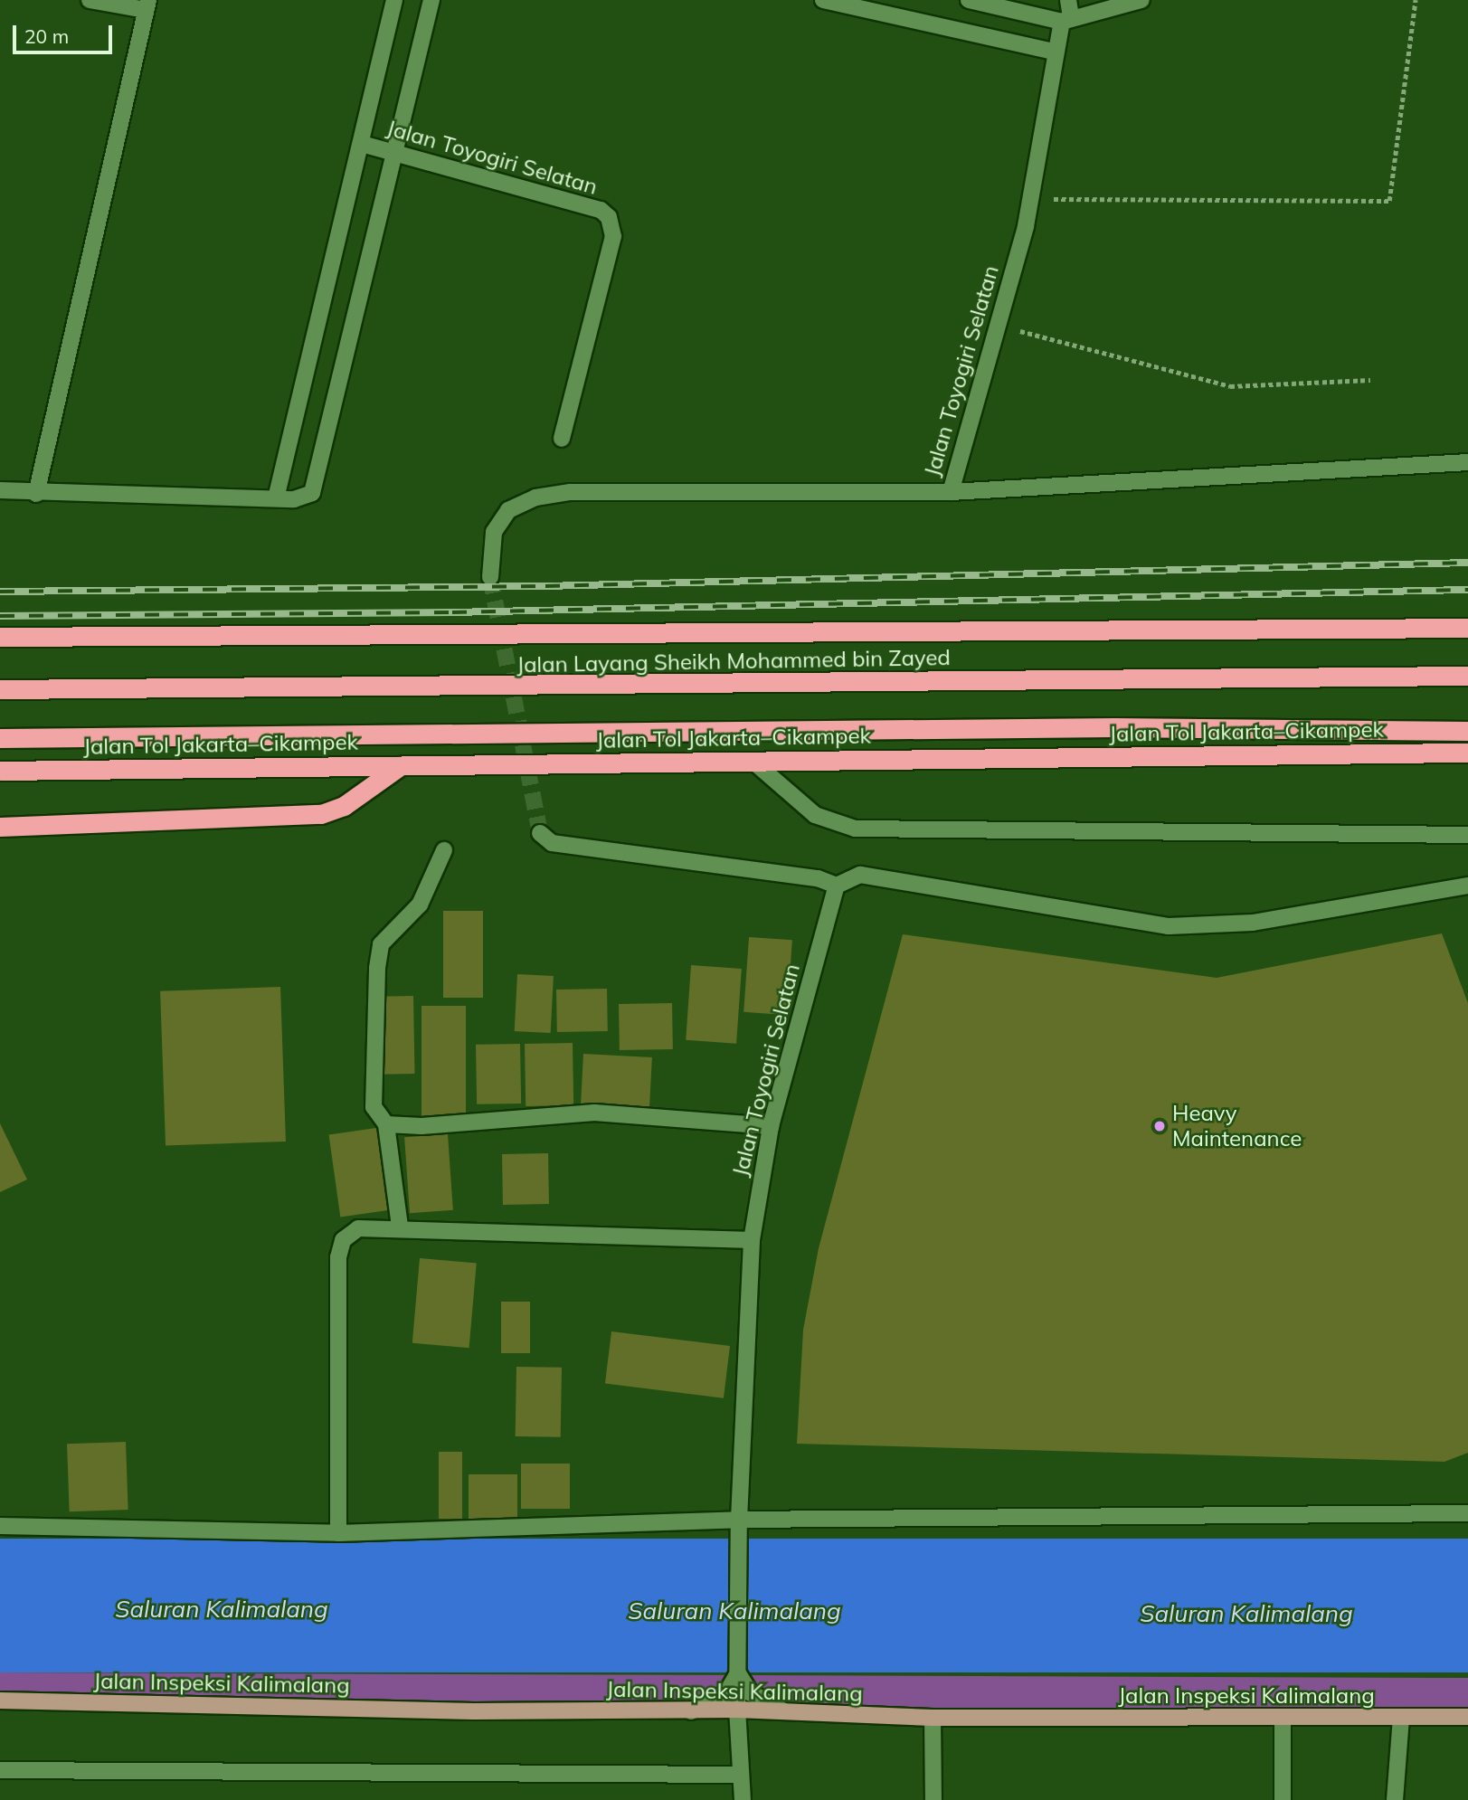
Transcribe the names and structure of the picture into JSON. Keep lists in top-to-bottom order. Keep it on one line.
{"streets":{"highway":["Jalan Layang Sheikh Mohammed bin Zayed","Jalan Tol Jakarta–Cikampek"],"main road":["Jalan Inspeksi Kalimalang"],"street":["Jalan Toyogiri Selatan"]},"crossings":[["Jalan Toyogiri Selatan","Jalan Inspeksi Kalimalang"]],"water":["Saluran Kalimalang"],"places":["Heavy Maintenance"],"scale_bar":"20 m"}
